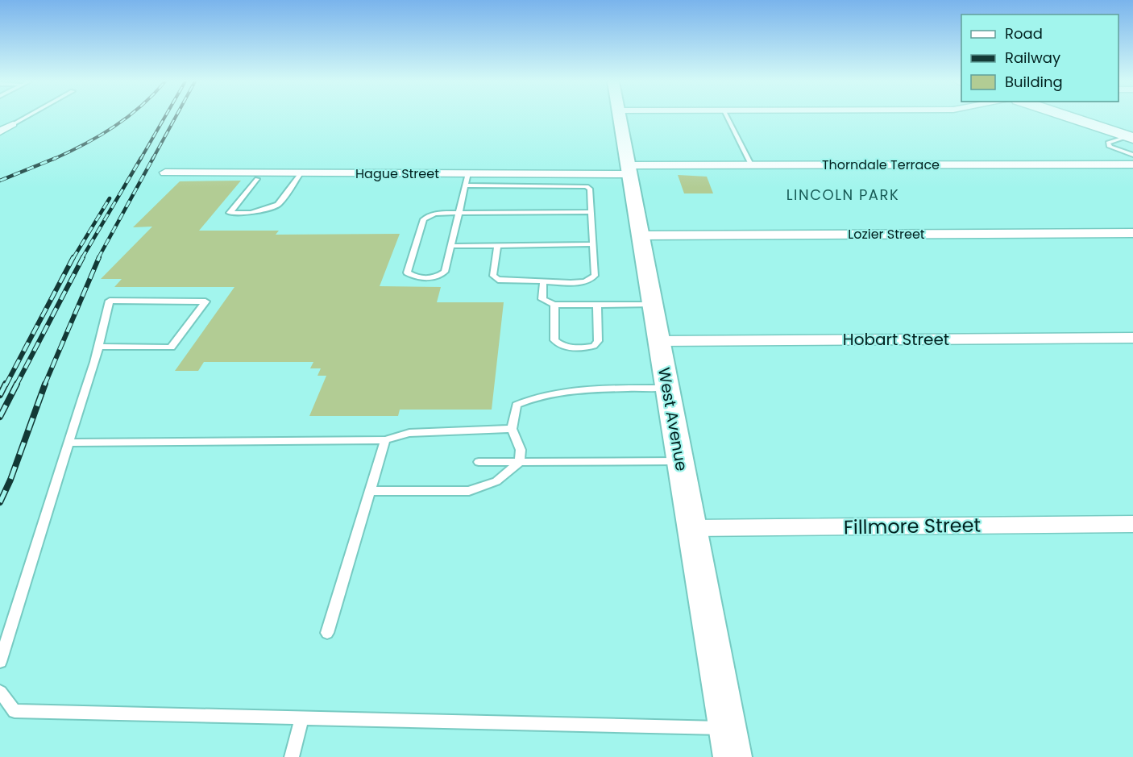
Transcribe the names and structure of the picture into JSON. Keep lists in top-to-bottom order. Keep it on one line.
{"streets":{"main road":["West Avenue"],"street":["Thorndale Terrace","Hague Street","Lozier Street","Hobart Street","Fillmore Street"]},"crossings":[["Thorndale Terrace","Hague Street"],["Thorndale Terrace","West Avenue"],["Hague Street","West Avenue"],["Lozier Street","West Avenue"],["Hobart Street","West Avenue"],["West Avenue","Fillmore Street"]],"districts":["LINCOLN PARK"],"legend":["Road","Railway","Building"]}
